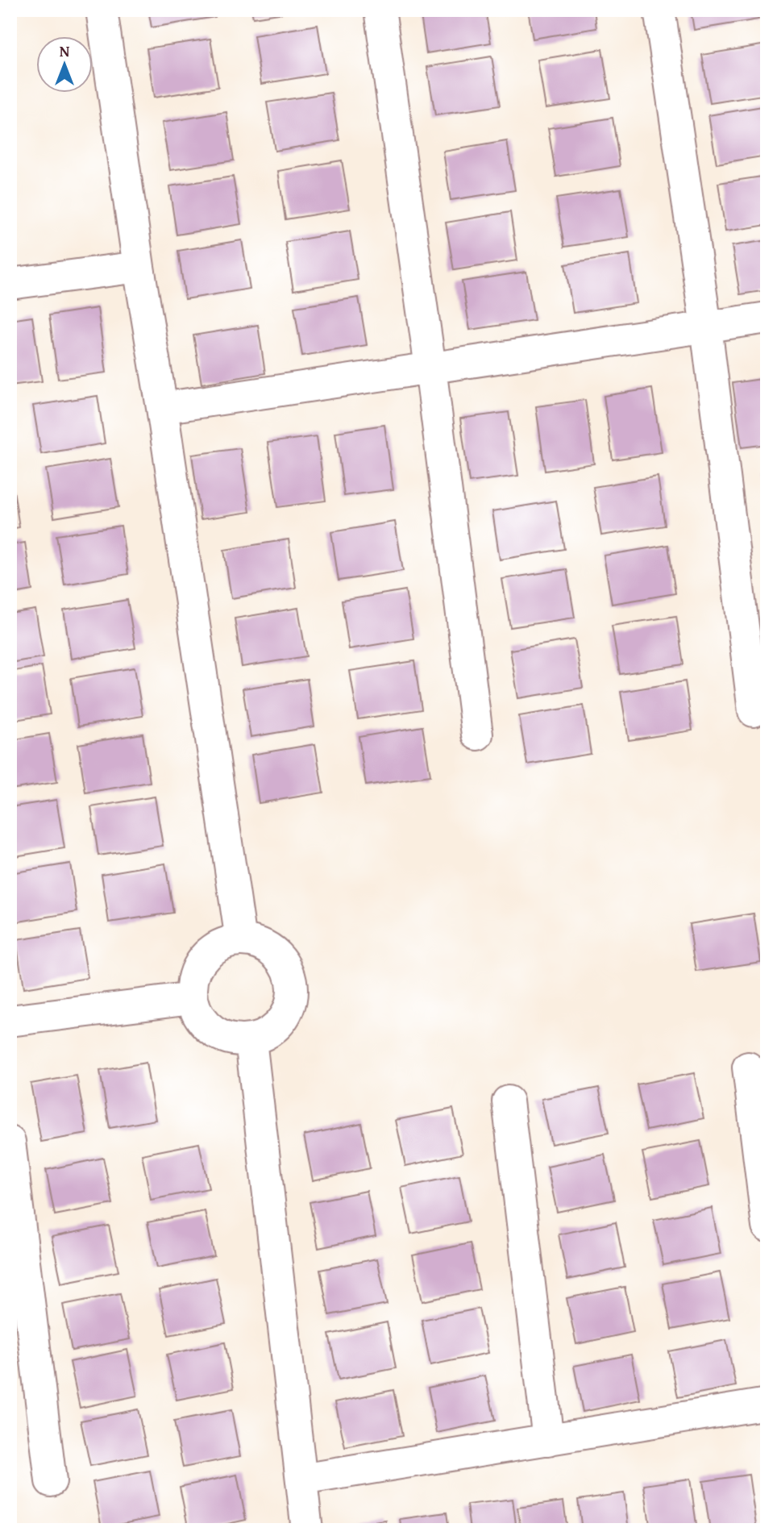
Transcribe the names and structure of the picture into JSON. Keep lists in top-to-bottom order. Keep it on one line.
{"north":"top"}
